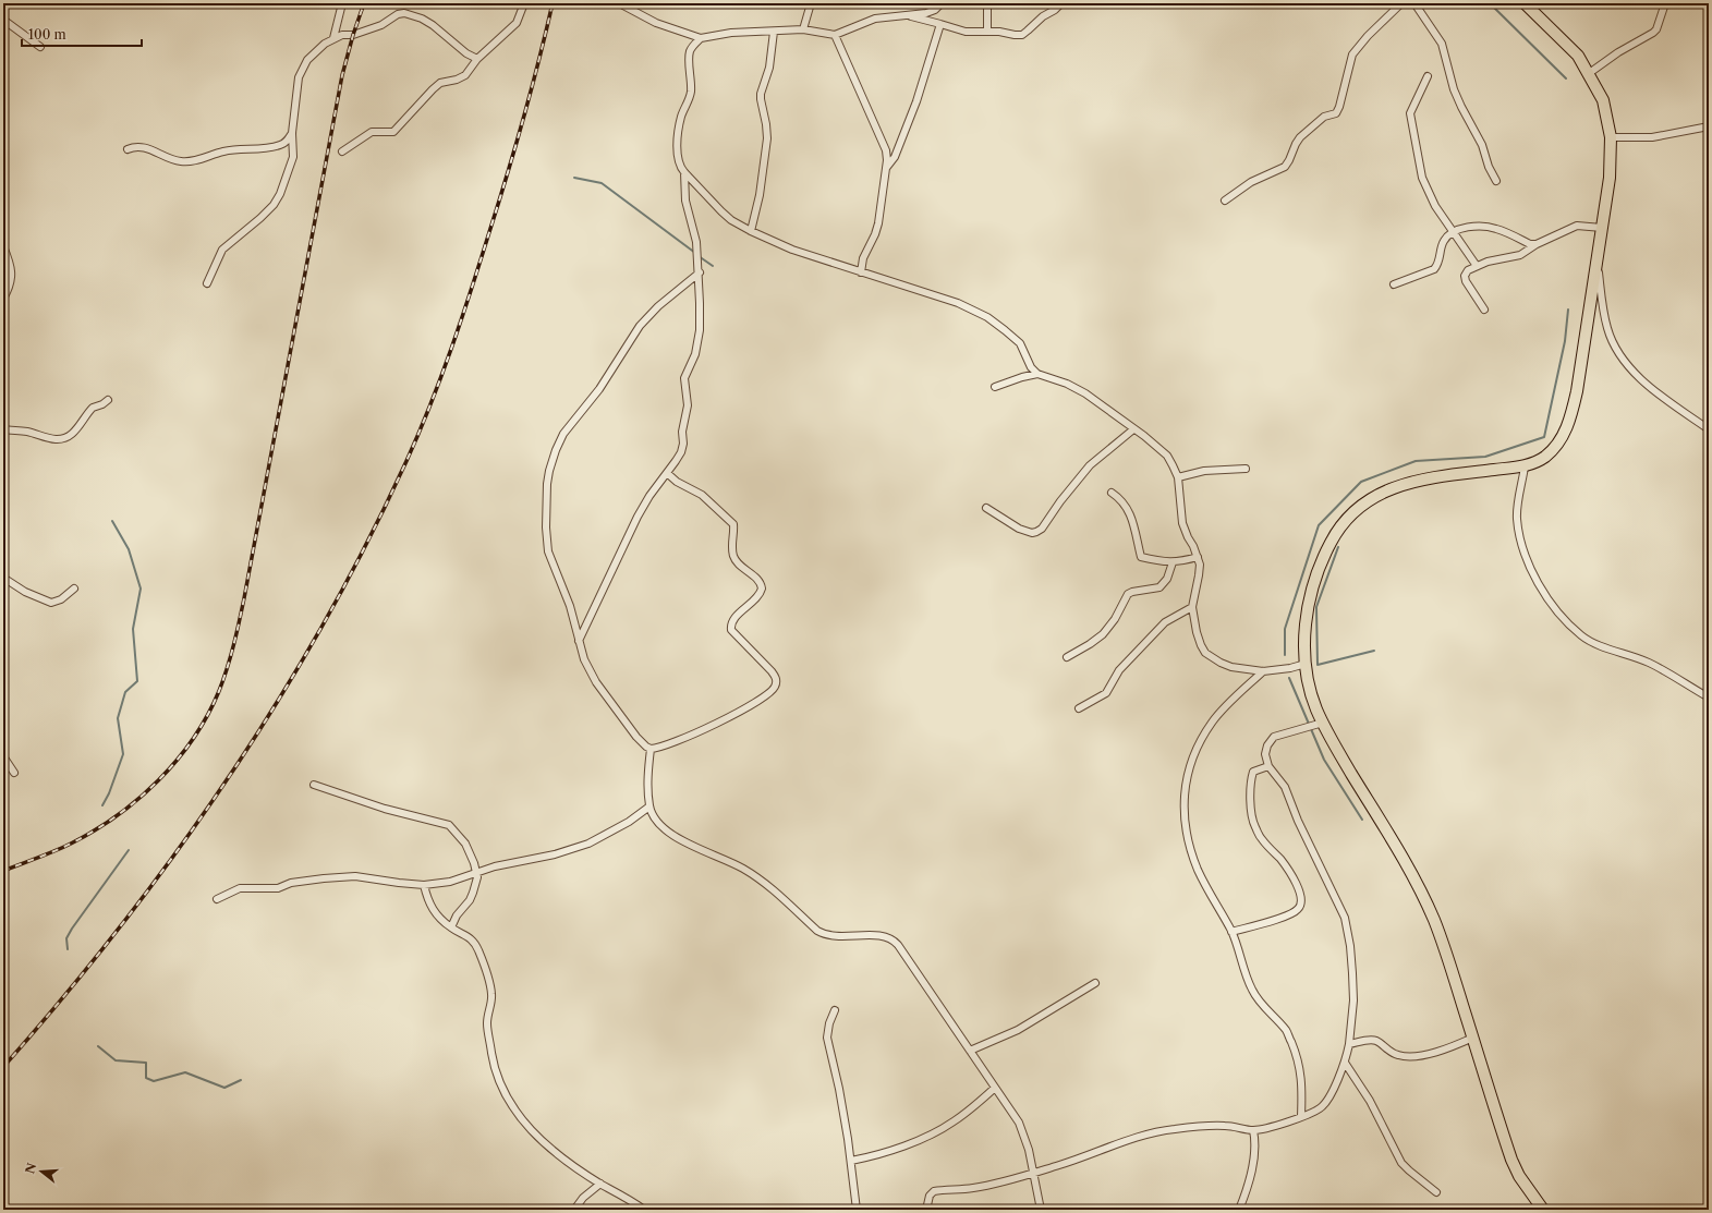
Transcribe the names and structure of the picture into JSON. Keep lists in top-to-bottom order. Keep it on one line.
{"scale_bar":"100 m","north":"left"}
